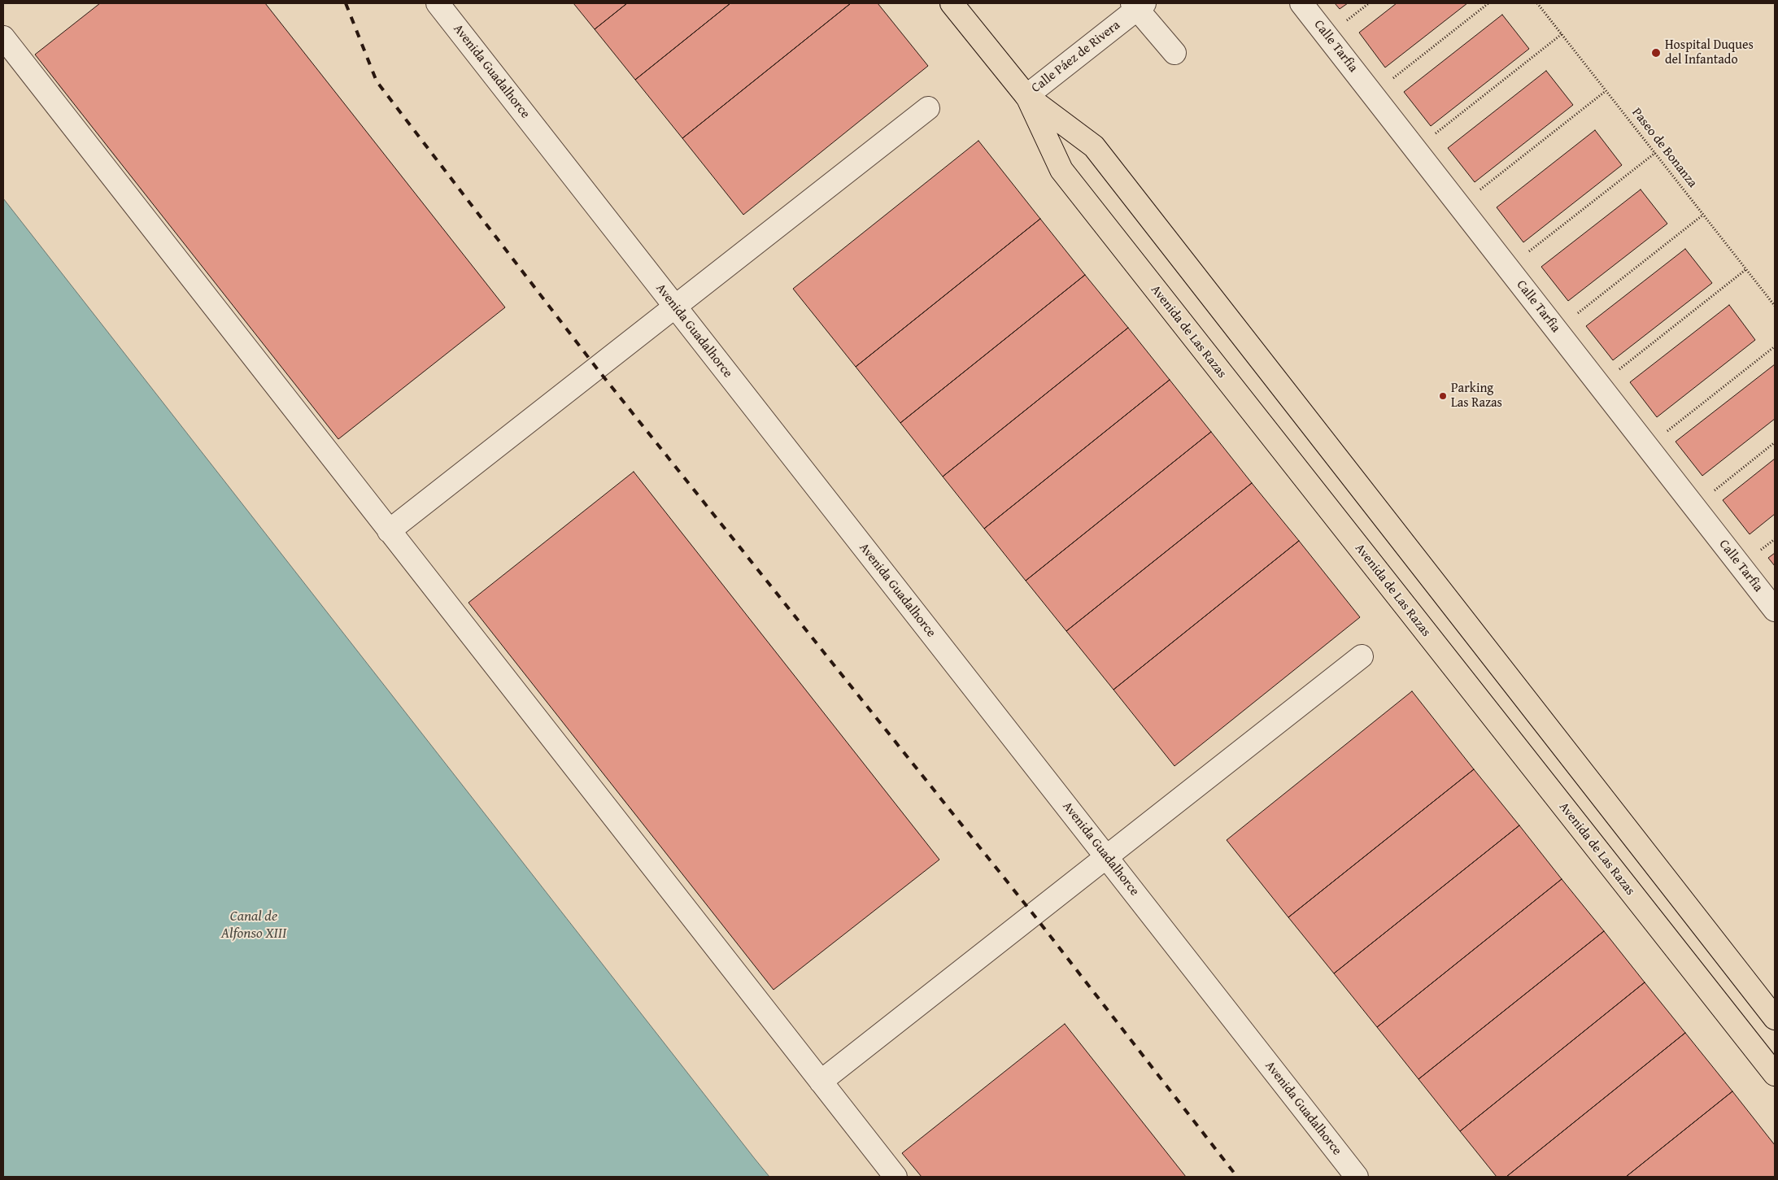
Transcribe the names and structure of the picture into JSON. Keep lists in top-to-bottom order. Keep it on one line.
{"streets":{"main road":["Avenida de Las Razas"],"street":["Calle Tarfia","Calle Páez de Rivera","Avenida Guadalhorce"],"path":["Paseo de Bonanza"]},"crossings":[["Calle Páez de Rivera","Avenida de Las Razas"]],"water":["Canal de Alfonso XIII"],"places":["Hospital Duques del Infantado","Parking Las Razas"]}
